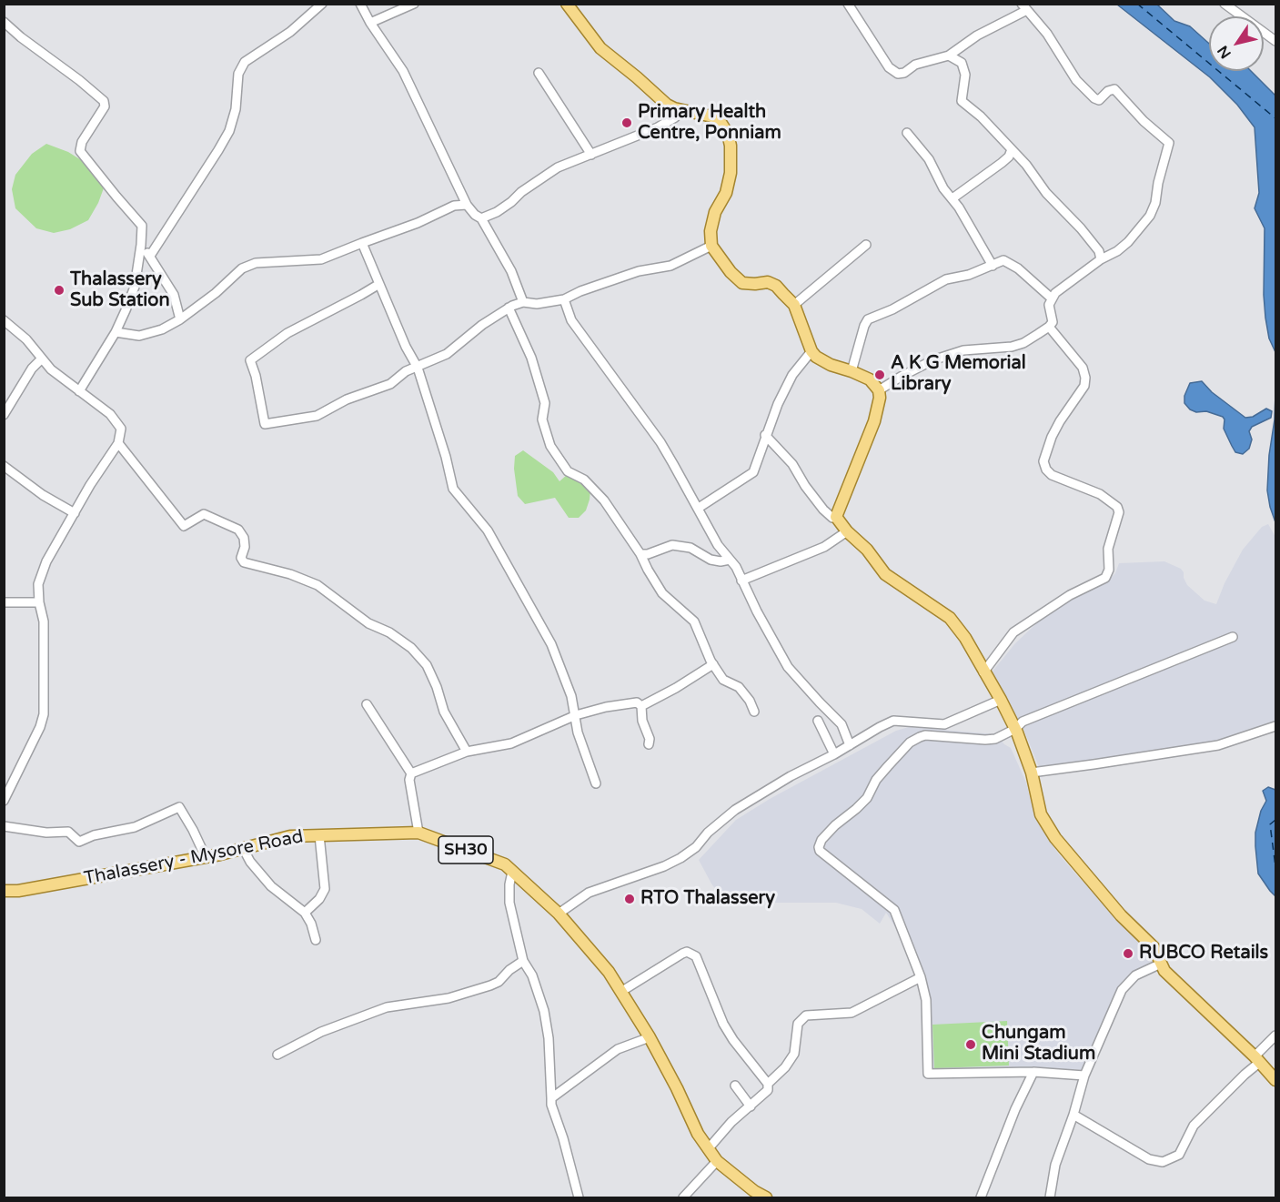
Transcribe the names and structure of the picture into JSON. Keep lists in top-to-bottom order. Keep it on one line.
{"streets":{"main road":["SH30","Thalassery - Mysore Road"]},"places":["Primary Health Centre, Ponniam","Thalassery Sub Station","A K G Memorial Library","RTO Thalassery","RUBCO Retails","Chungam Mini Stadium"],"north":"bottom left"}
